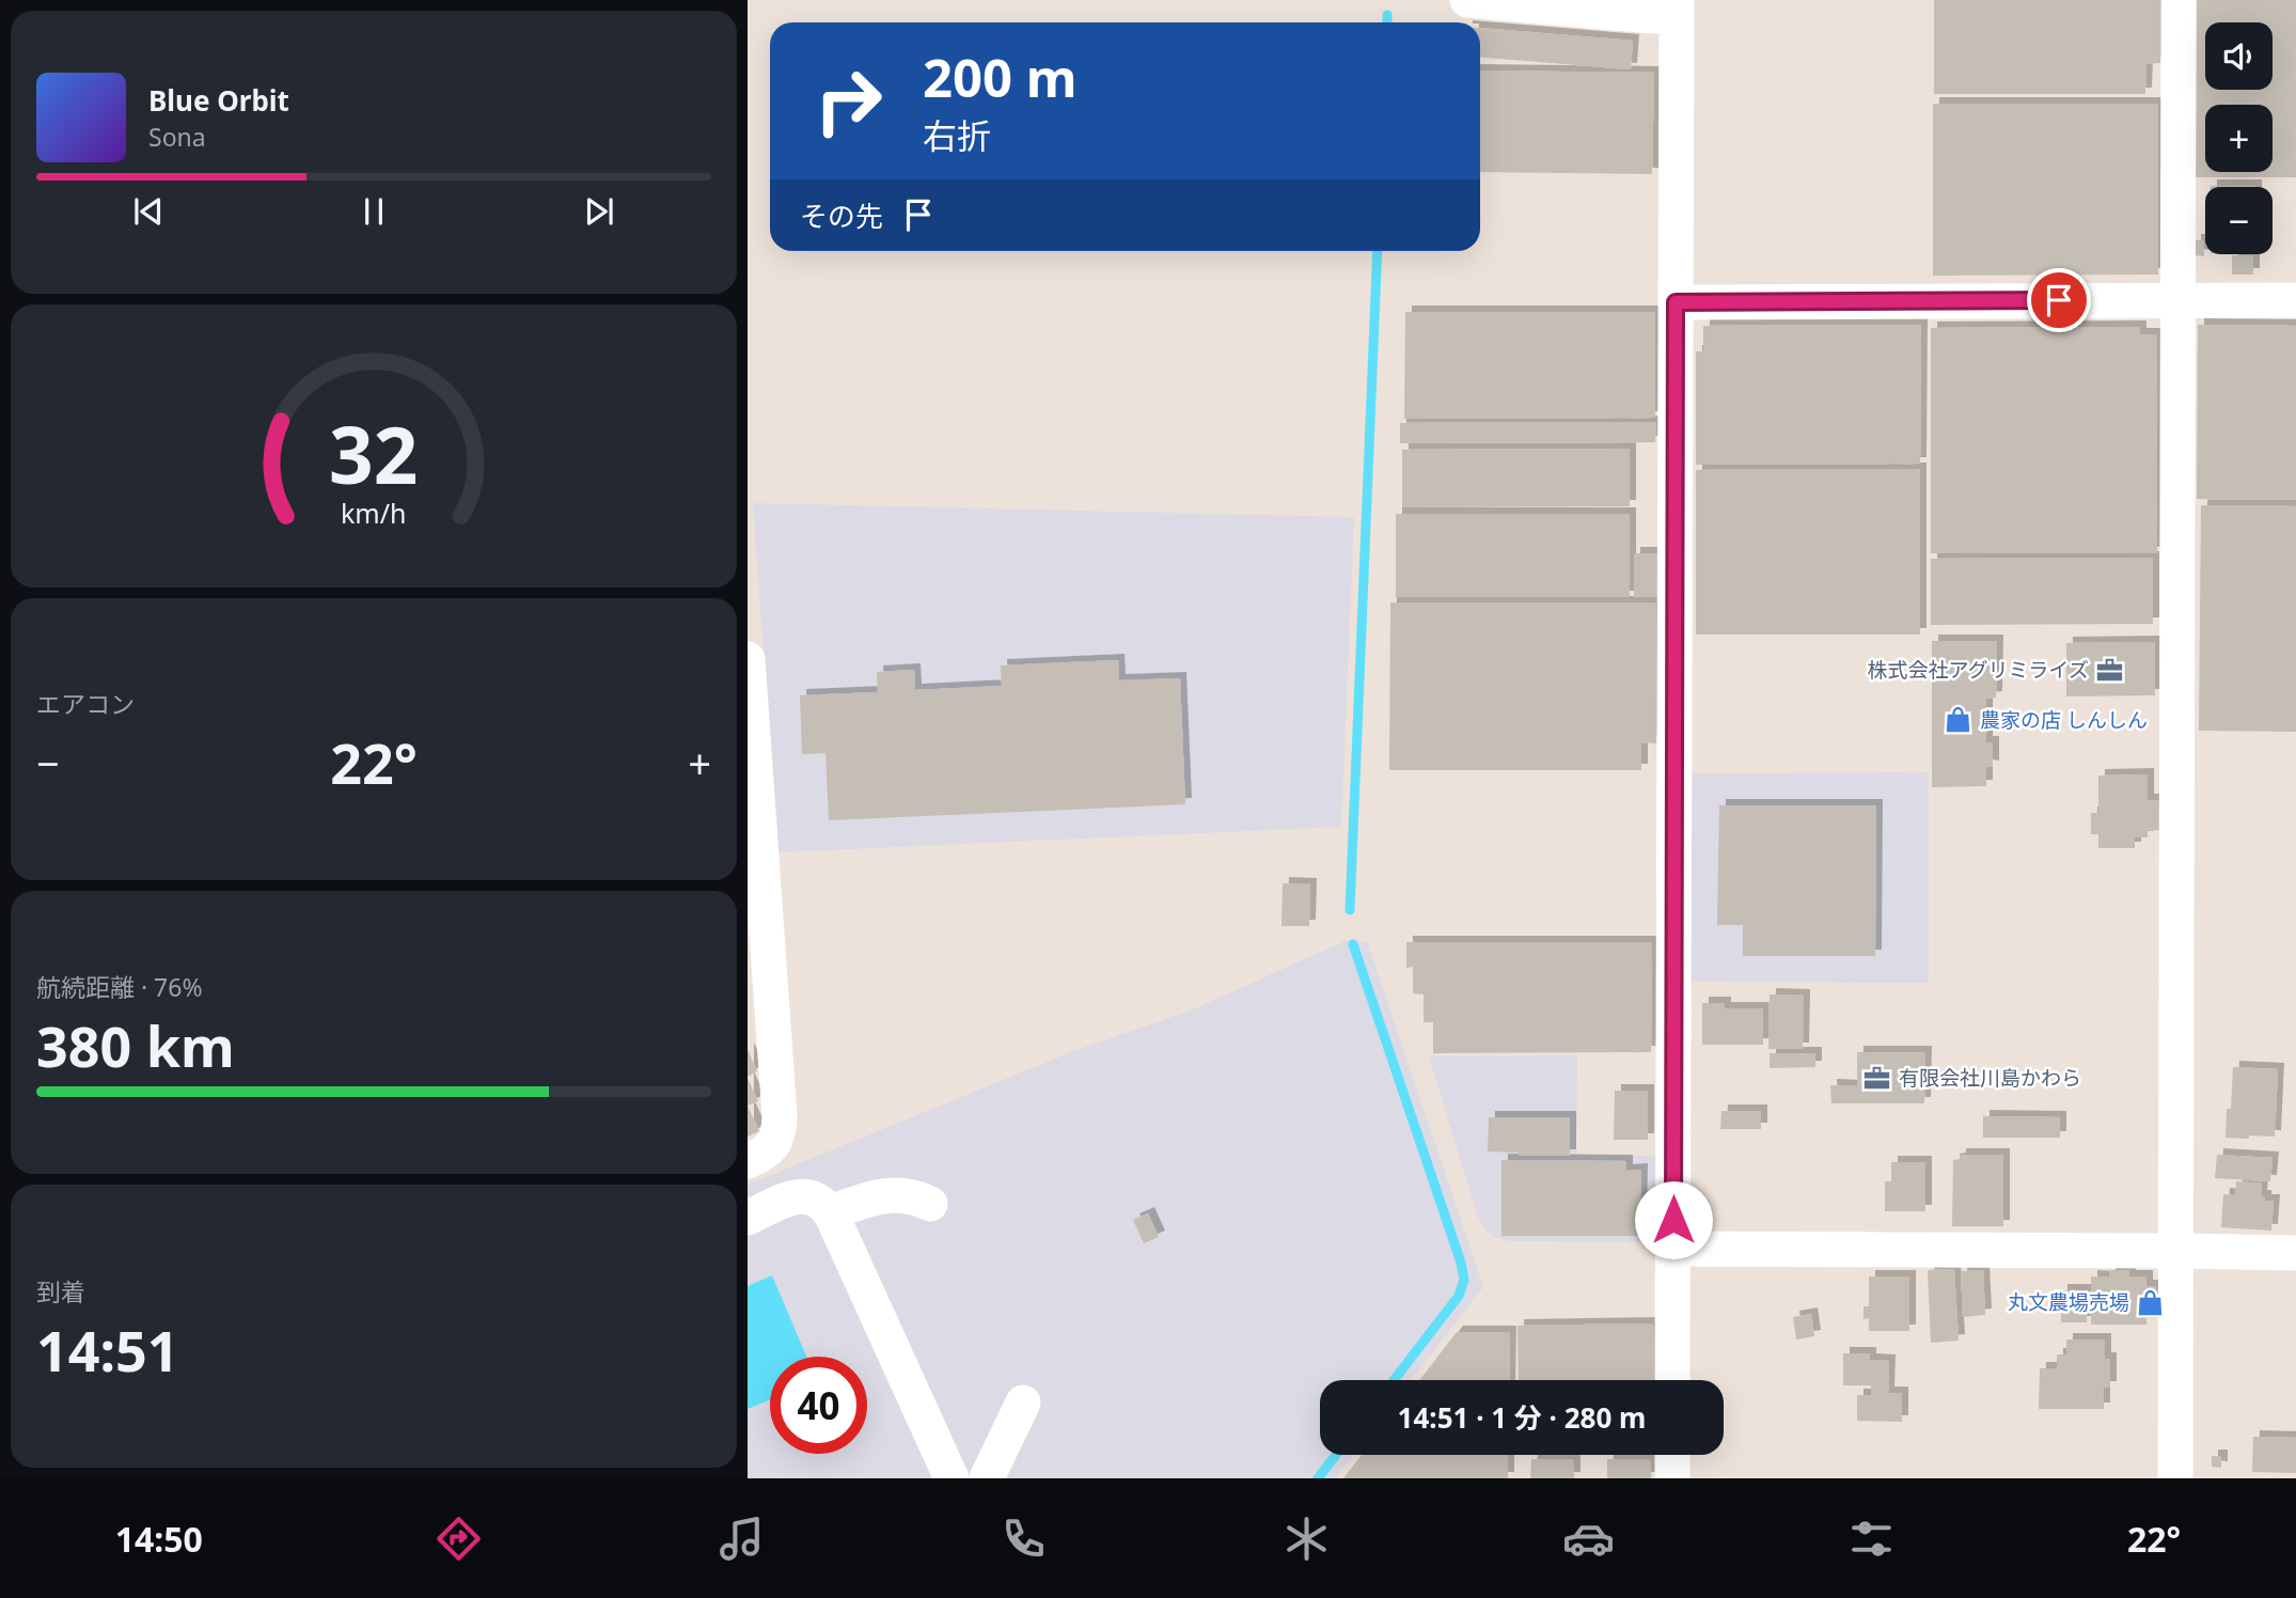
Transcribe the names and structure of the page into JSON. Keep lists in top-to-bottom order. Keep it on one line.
{"places":{"office":["株式会社アグリミライズ","有限会社川島かわら"],"shop":["農家の店 しんしん","丸文農場売場"]},"page":{"map_buttons":["+","−"],"turn":["200 m","右折"],"song":["Blue Orbit","Sona"],"then":"その先","tile":["エアコン",["航続距離 · 76%","380 km"],["到着","14:51"]],"heat":["−","22°","+"],"limit":"40","trip":"14:51 · 1 分 · 280 m","tabs":["14:50","22°"],"gauge":["32","km/h"]}}
